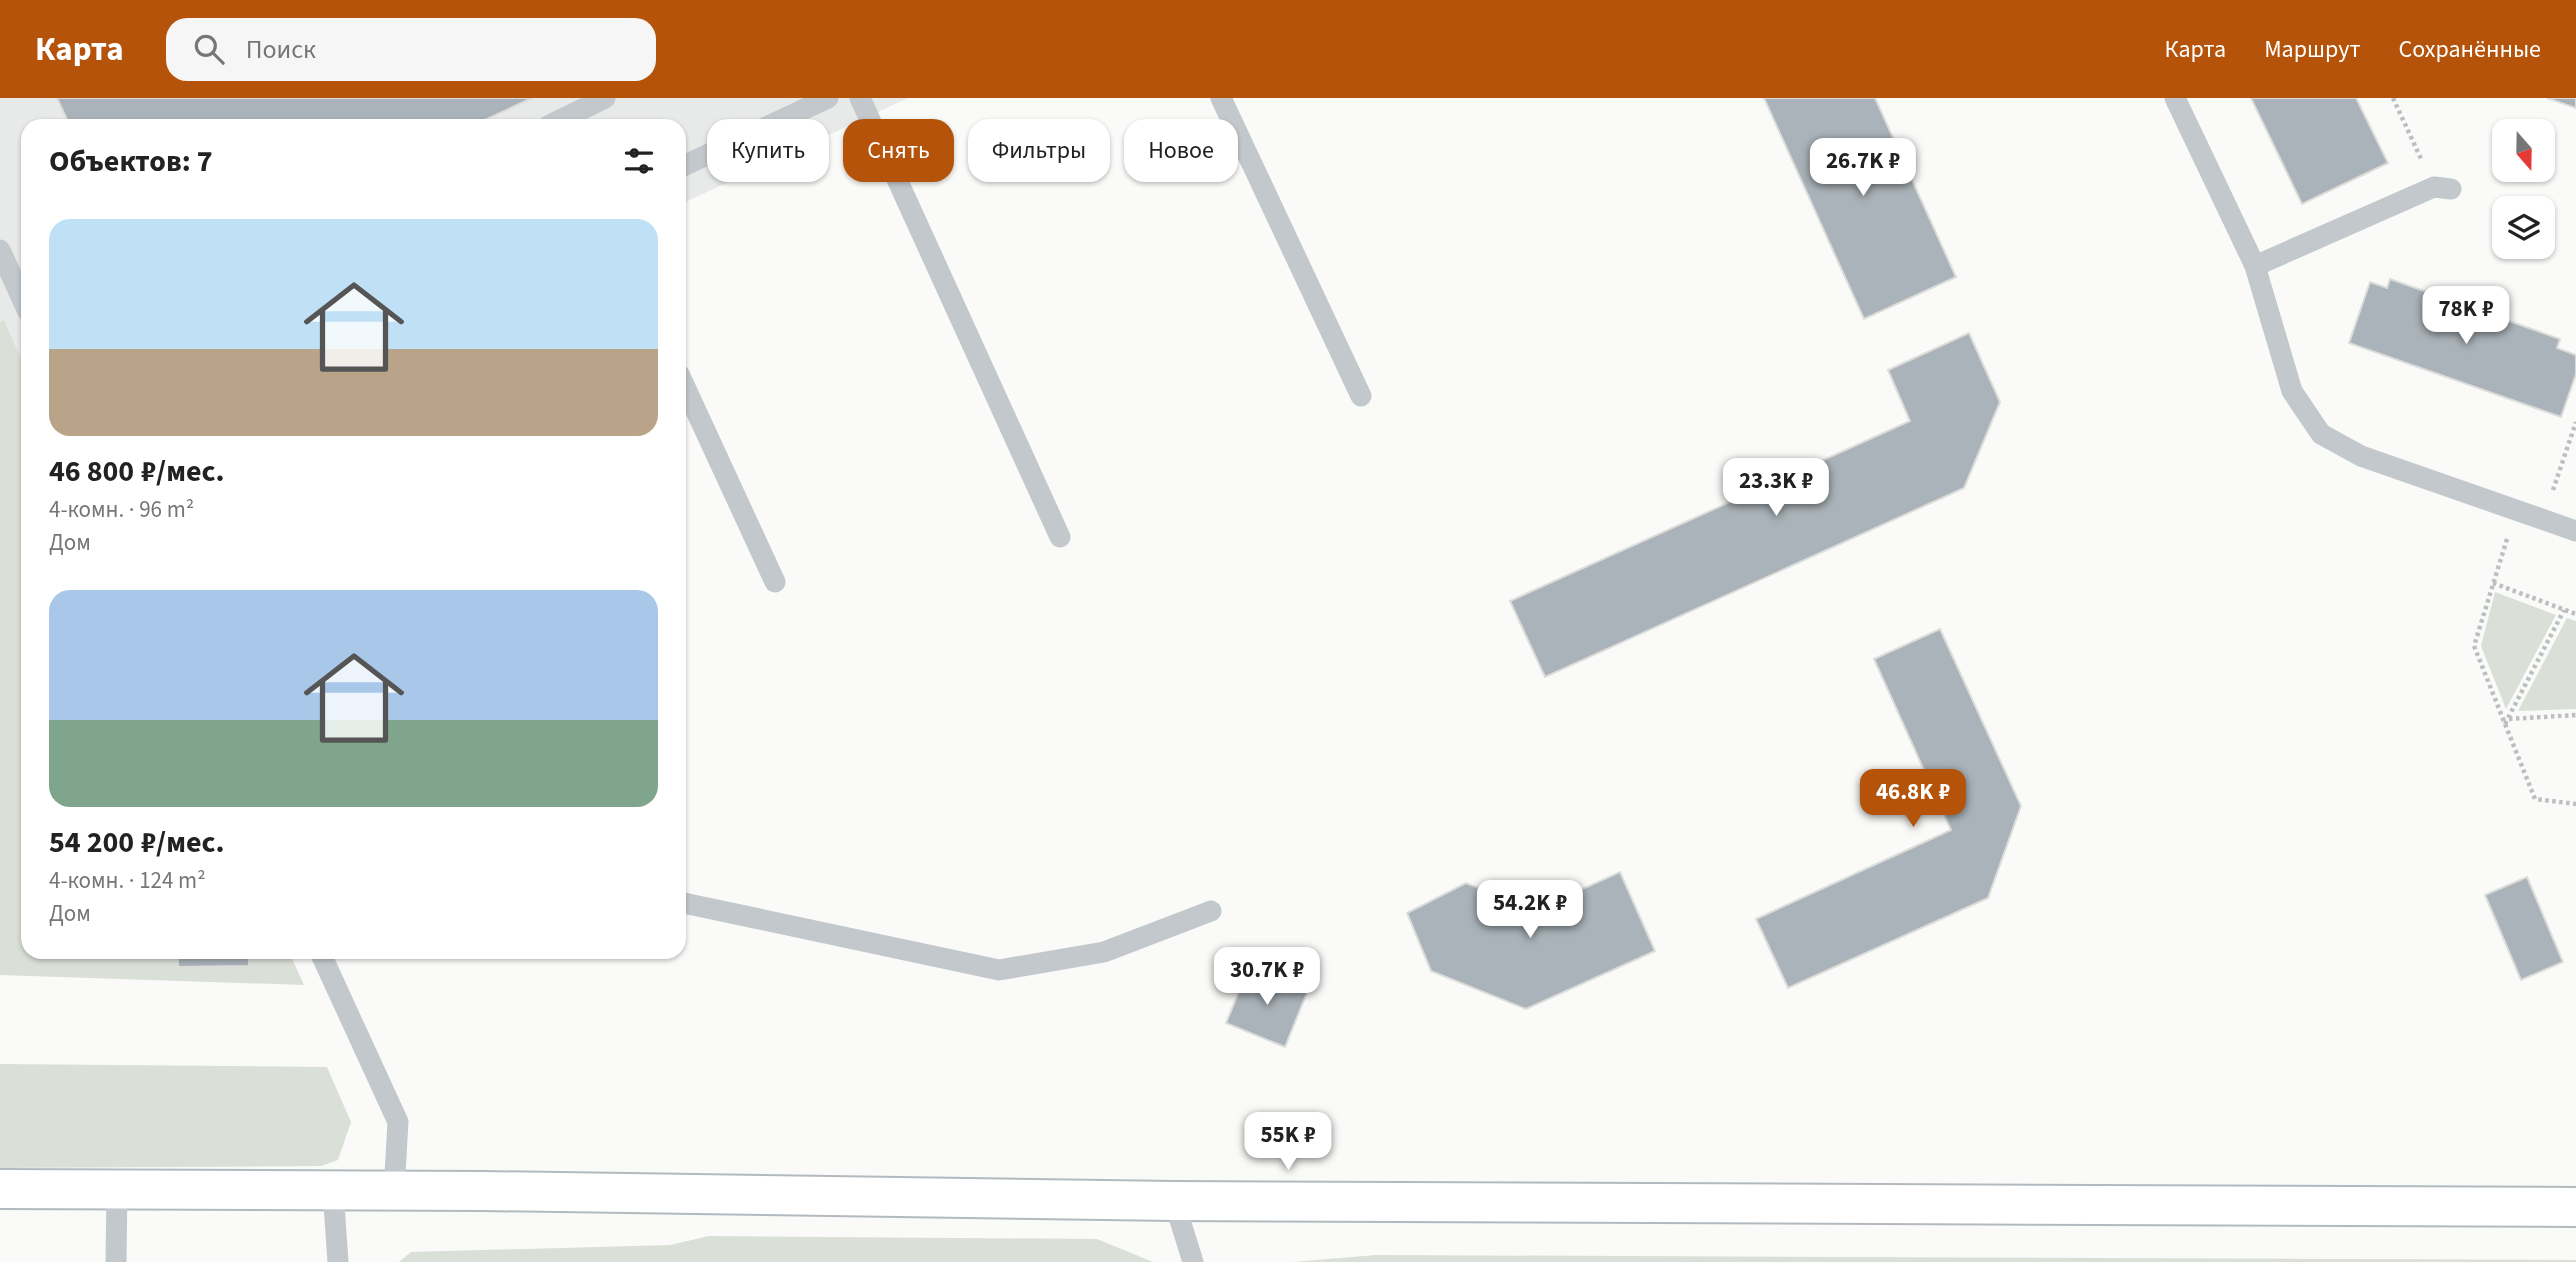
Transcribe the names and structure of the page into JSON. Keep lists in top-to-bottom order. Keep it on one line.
{"north":"bottom","page":{"header":"Карта","search":"Поиск","nav":["Карта","Маршрут","Сохранённые"],"chip":["Купить","Снять","Фильтры","Новое"],"heading":"Объектов: 7","price":["26.7K ₽","78K ₽","23.3K ₽","46.8K ₽","54.2K ₽","30.7K ₽","55K ₽"],"list":[{"name":"46 800 ₽/мес.","note":"4-комн. · 96 m² · Дом"},{"name":"54 200 ₽/мес.","note":"4-комн. · 124 m² · Дом"}]}}
